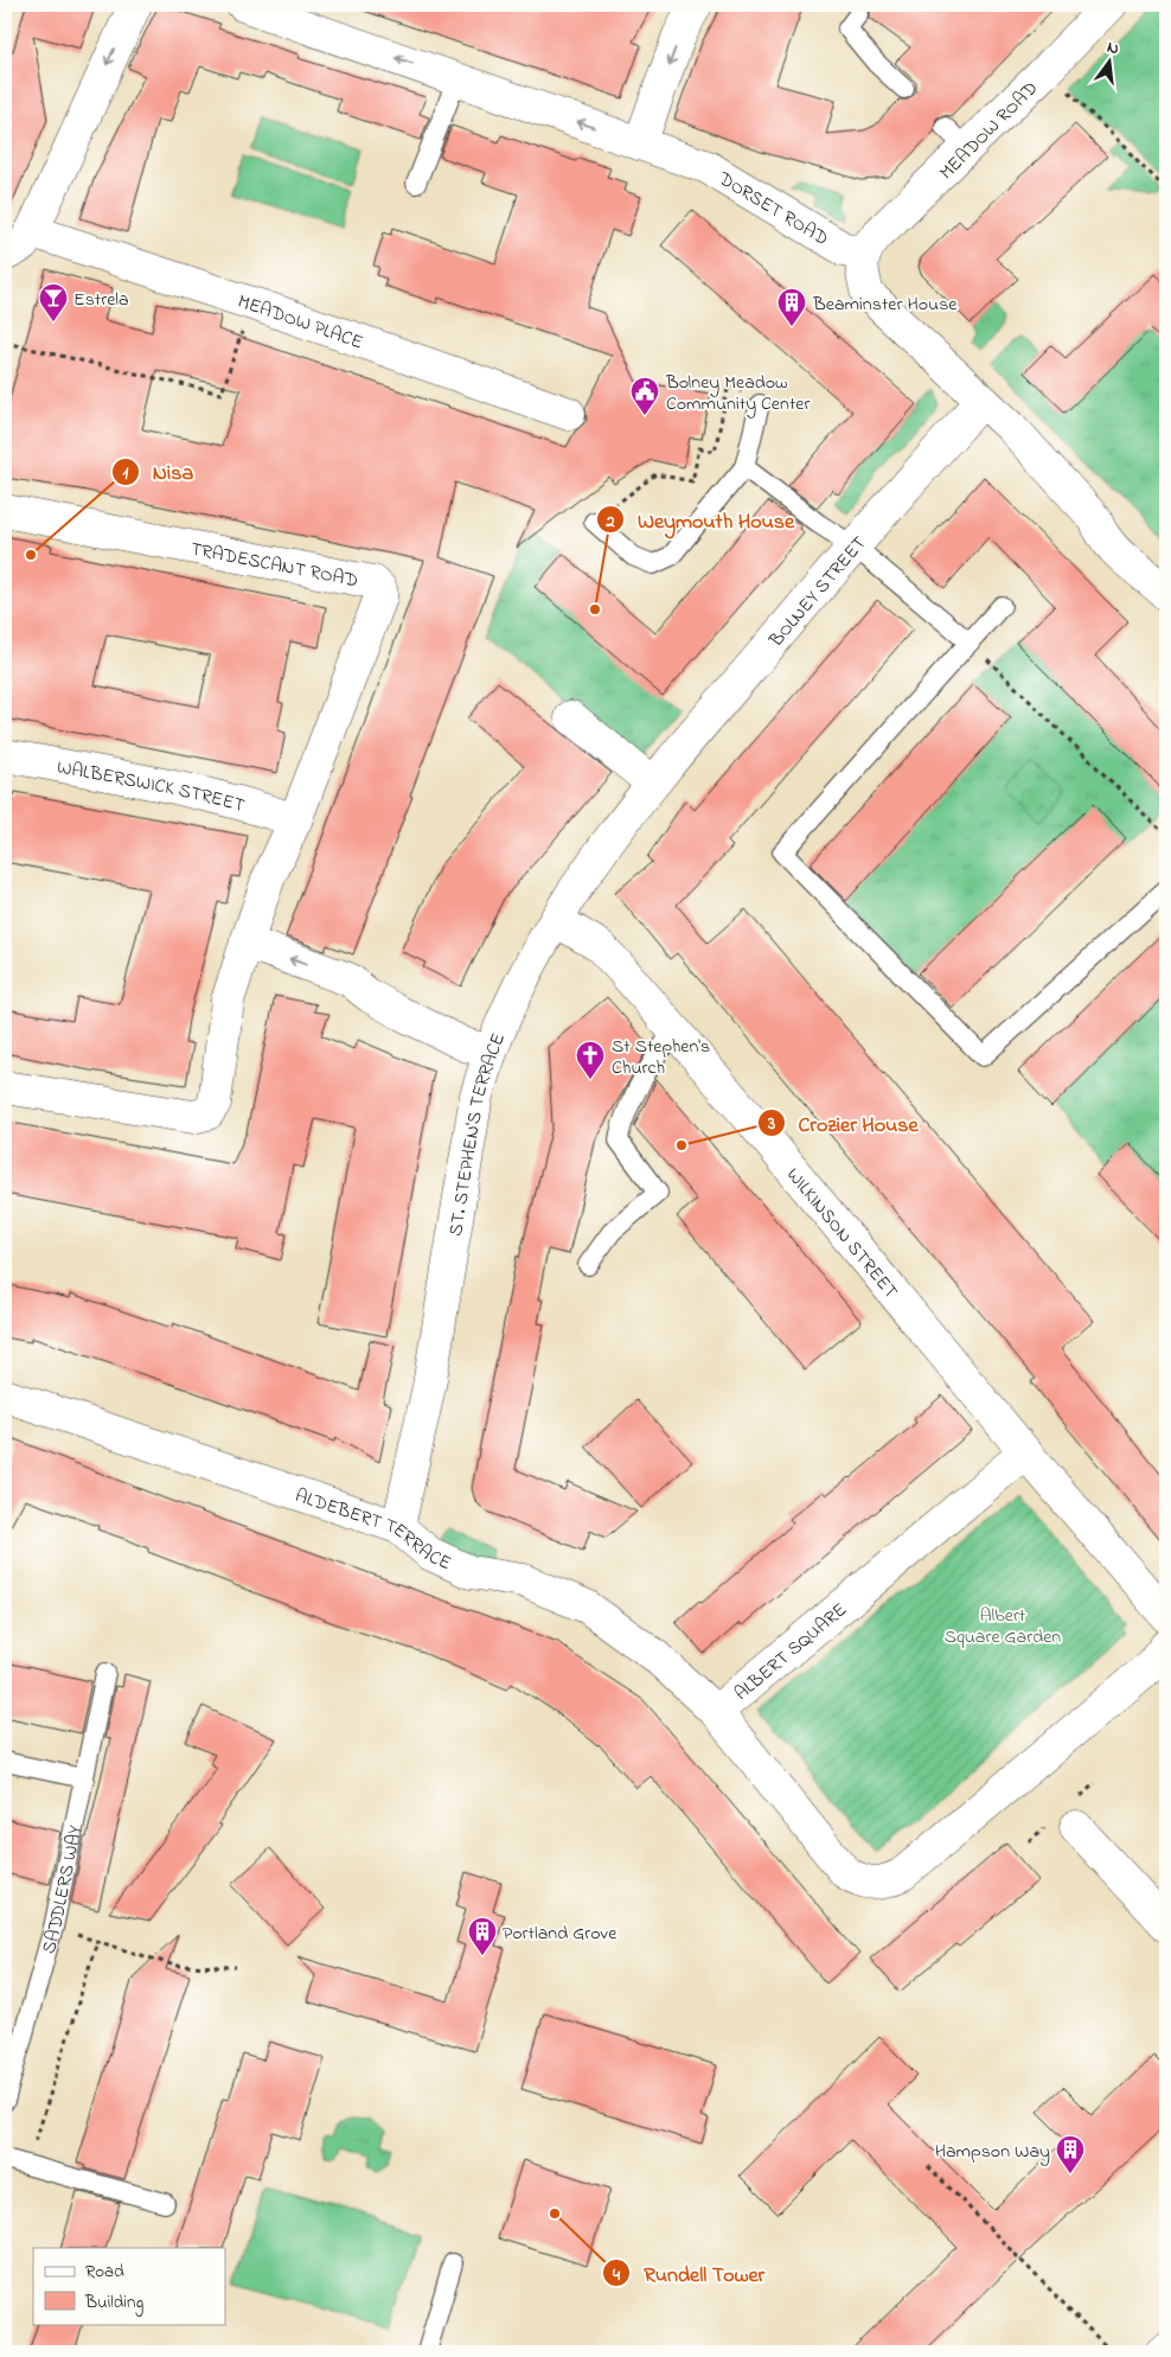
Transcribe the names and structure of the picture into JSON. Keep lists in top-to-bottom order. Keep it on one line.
{"streets":{"main road":["MEADOW ROAD","DORSET ROAD","MEADOW PLACE","TRADESCANT ROAD","BOLNEY STREET","WALBERSWICK STREET","ST. STEPHEN'S TERRACE","WILKINSON STREET","ALDEBERT TERRACE","ALBERT SQUARE"],"lane":["SADDLERS WAY"]},"crossings":[["MEADOW ROAD","DORSET ROAD"],["TRADESCANT ROAD","WALBERSWICK STREET"],["BOLNEY STREET","ST. STEPHEN'S TERRACE"],["ST. STEPHEN'S TERRACE","WILKINSON STREET"],["ST. STEPHEN'S TERRACE","ALDEBERT TERRACE"],["WILKINSON STREET","ALBERT SQUARE"],["ALDEBERT TERRACE","ALBERT SQUARE"]],"one_way":["DORSET ROAD"],"parks":["Albert Square Garden"],"places":{"bar":["Estrela"],"building":["Beaminster House","Portland Grove","Hampson Way"],"public building":["Bolney Meadow Community Center"],"other":["Nisa","Weymouth House","Crozier House","Rundell Tower"],"church":["St Stephen's Church"]},"legend":["Road","Building"],"north":"top"}
